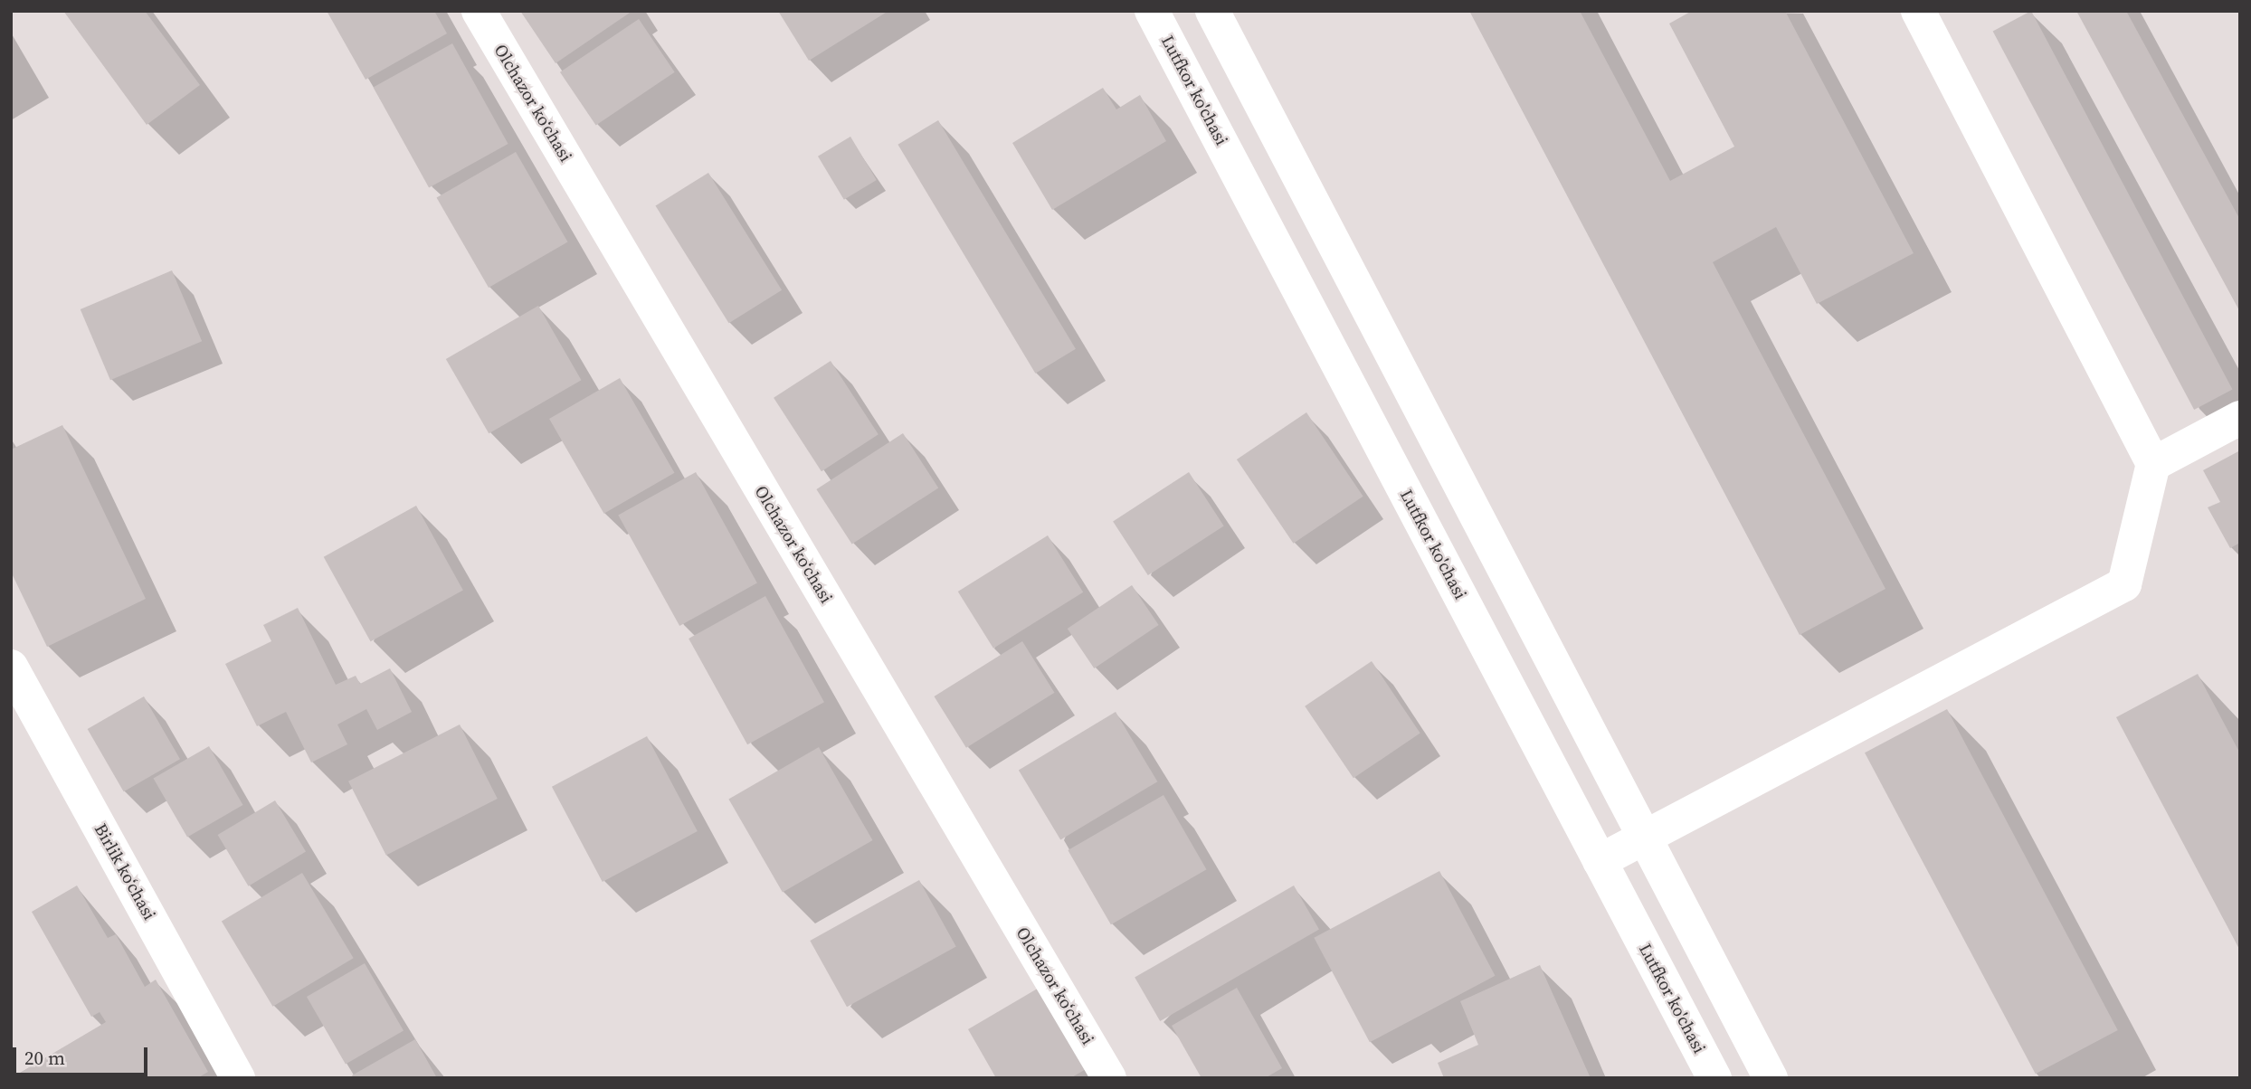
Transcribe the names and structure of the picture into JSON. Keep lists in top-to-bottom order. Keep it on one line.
{"streets":{"street":["Lutfkor ko'chasi","Olchazor koʻchasi","Birlik koʻchasi"]},"scale_bar":"20 m"}
